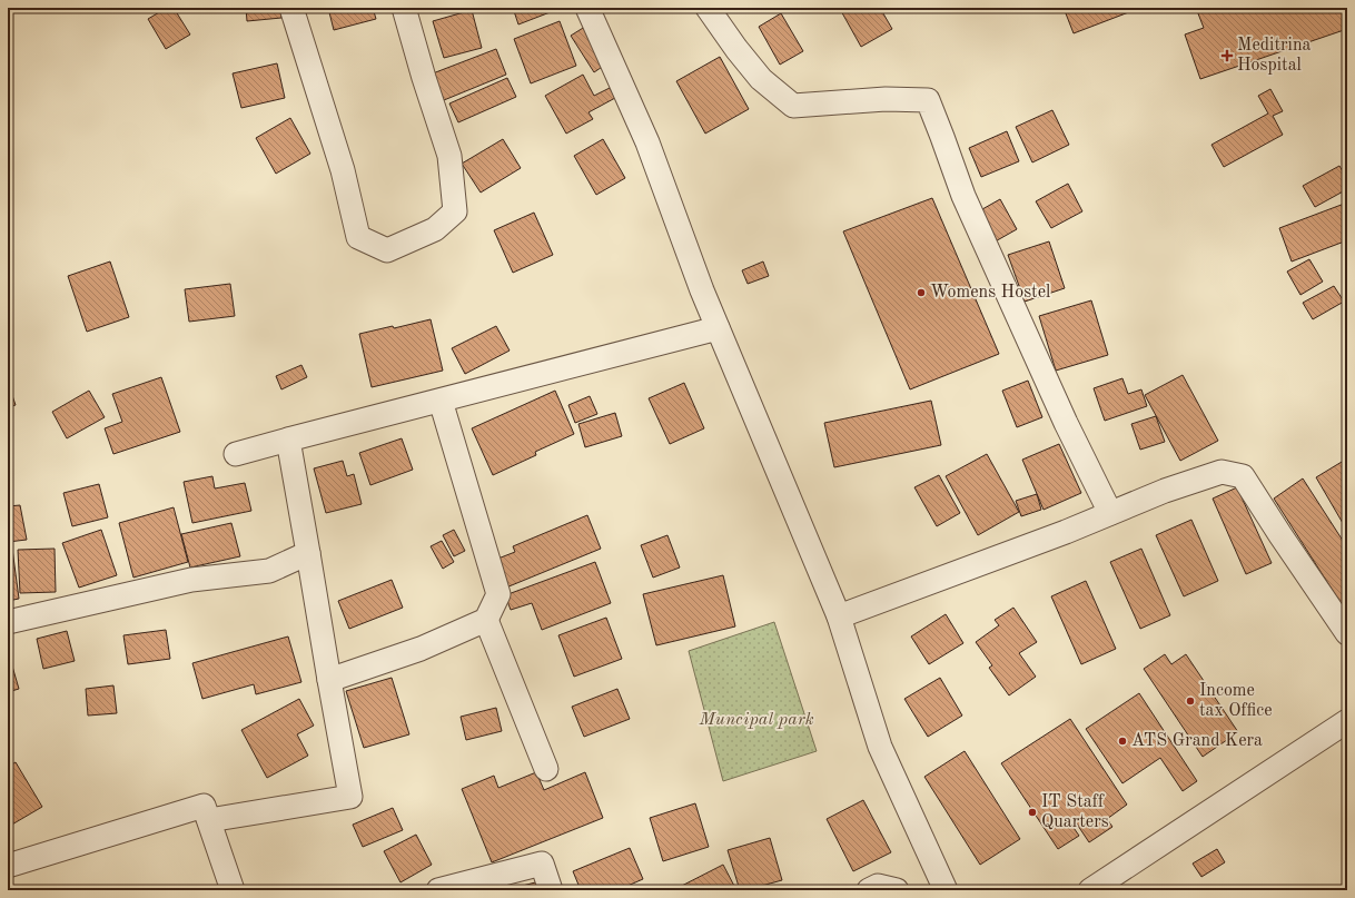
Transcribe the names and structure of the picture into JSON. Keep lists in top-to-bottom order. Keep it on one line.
{"parks":["Muncipal park"],"places":{"health":["Meditrina Hospital"],"other":["Womens Hostel","Income tax Office","ATS Grand Kera","IT Staff Quarters"]}}
